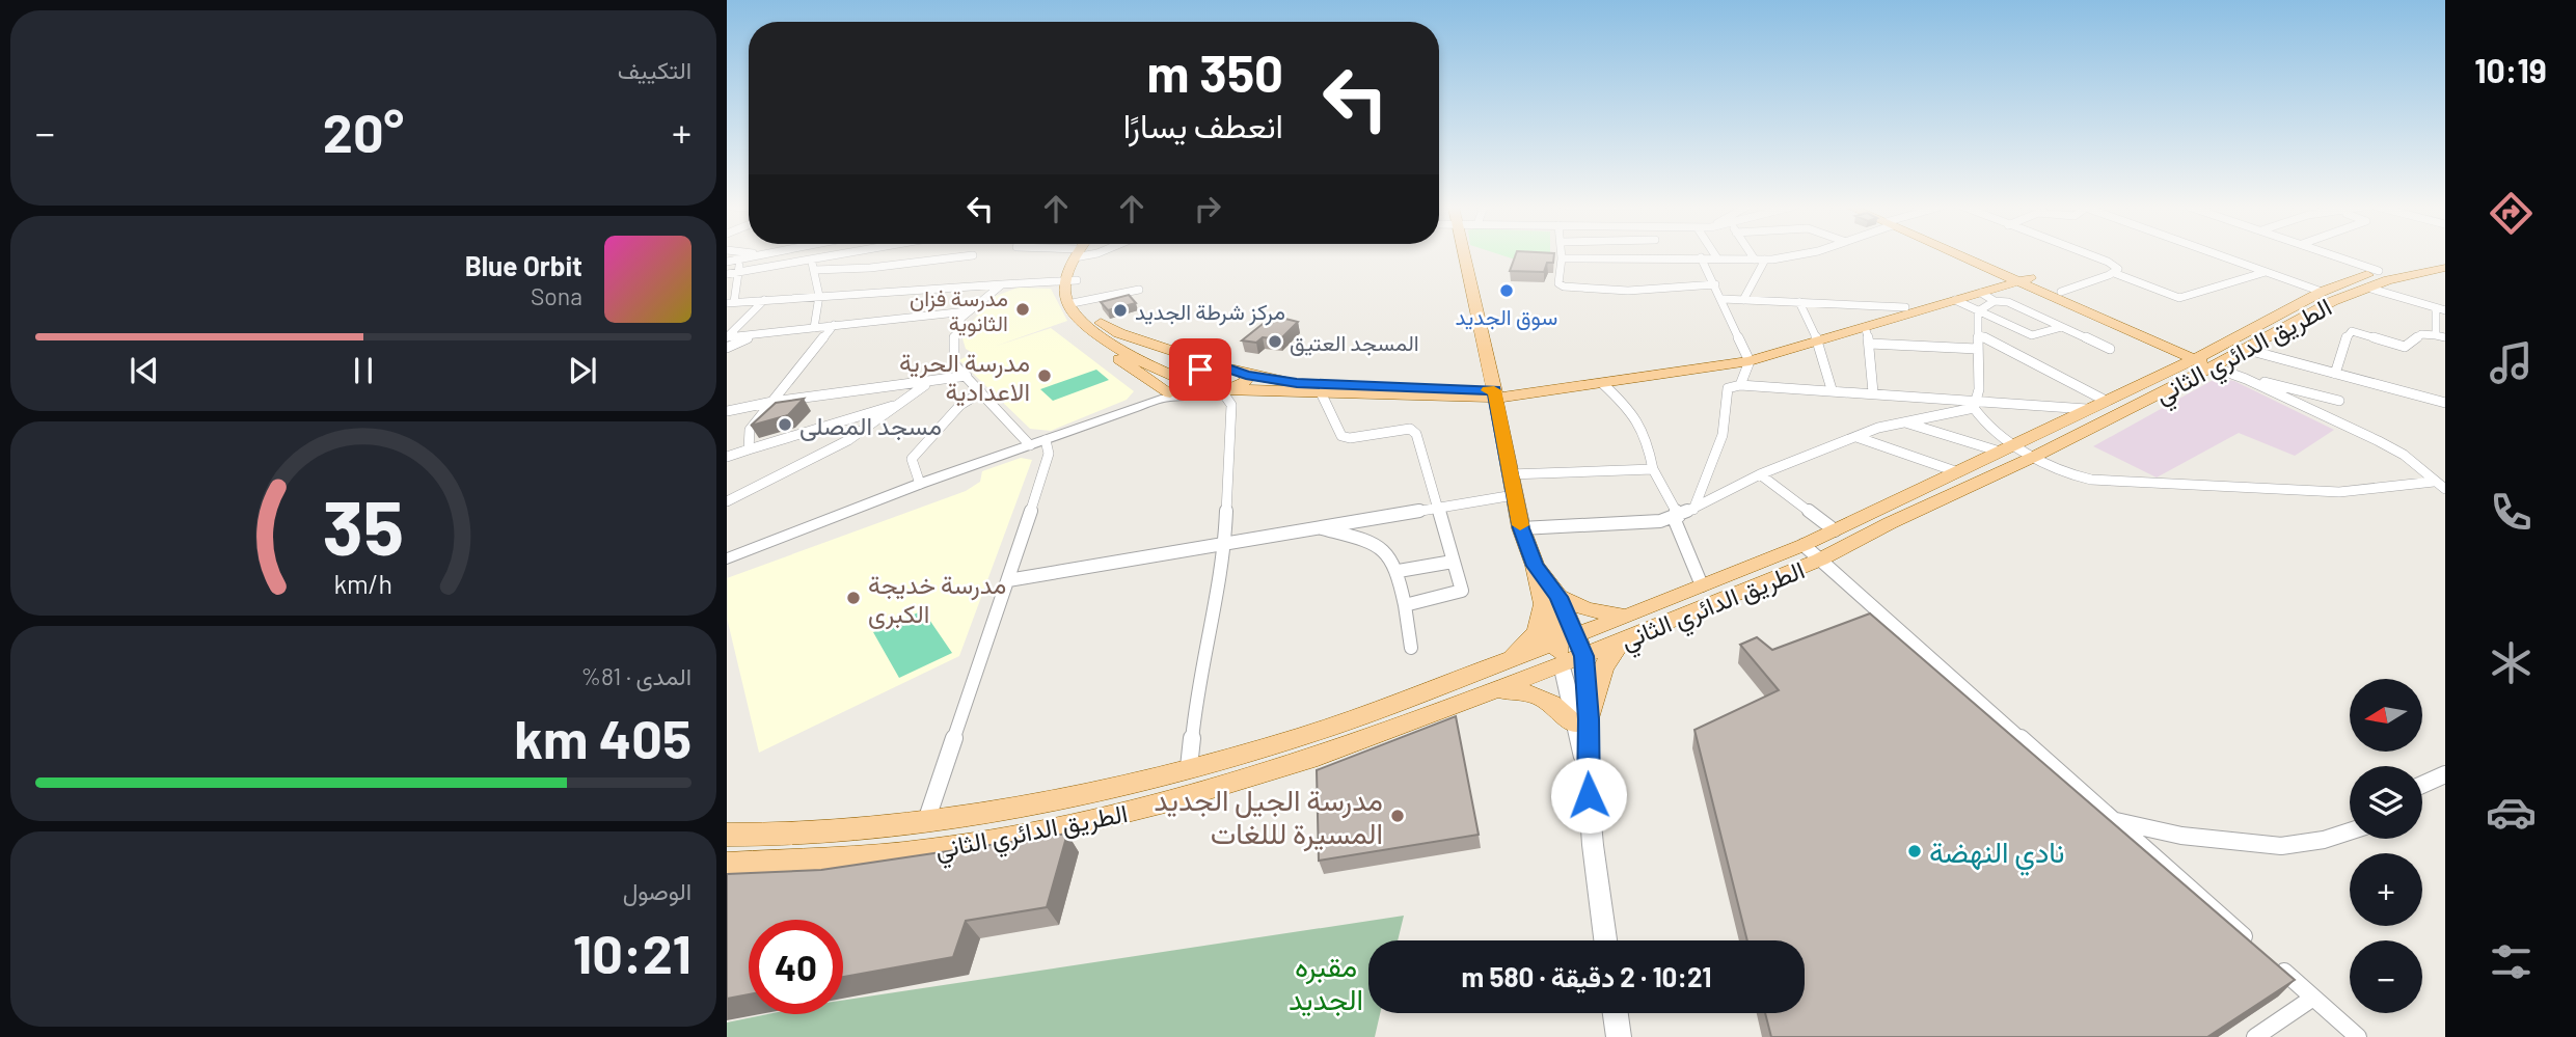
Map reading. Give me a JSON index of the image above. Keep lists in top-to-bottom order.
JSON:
{
  "streets": {
    "main road": ["الطريق الدائري الثاني"]
  },
  "parks": ["مقبره الجديد"],
  "places": [
    "سوق الجديد",
    "مدرسة فزان الثانوية",
    "مركز شرطة الجديد",
    "المسجد العتيق",
    "مدرسة الحرية الاعدادية",
    "مسجد المصلى",
    "مدرسة خديجة الكبرى",
    "مدرسة الجيل الجديد المسيرة لللغات",
    "نادي النهضة"
  ],
  "north": "left",
  "page": {
    "tabs": "10:19",
    "tile": [
      "التكييف",
      ["المدى · 81%", "405 km"],
      ["الوصول", "10:21"]
    ],
    "turn": ["350 m", "انعطف يسارًا"],
    "heat": ["−", "20°", "+"],
    "song": ["Blue Orbit", "Sona"],
    "map_buttons": ["+", "−"],
    "limit": "40",
    "trip": "10:21 · 2 دقيقة · 580 m",
    "gauge": ["35", "km/h"]
  }
}
